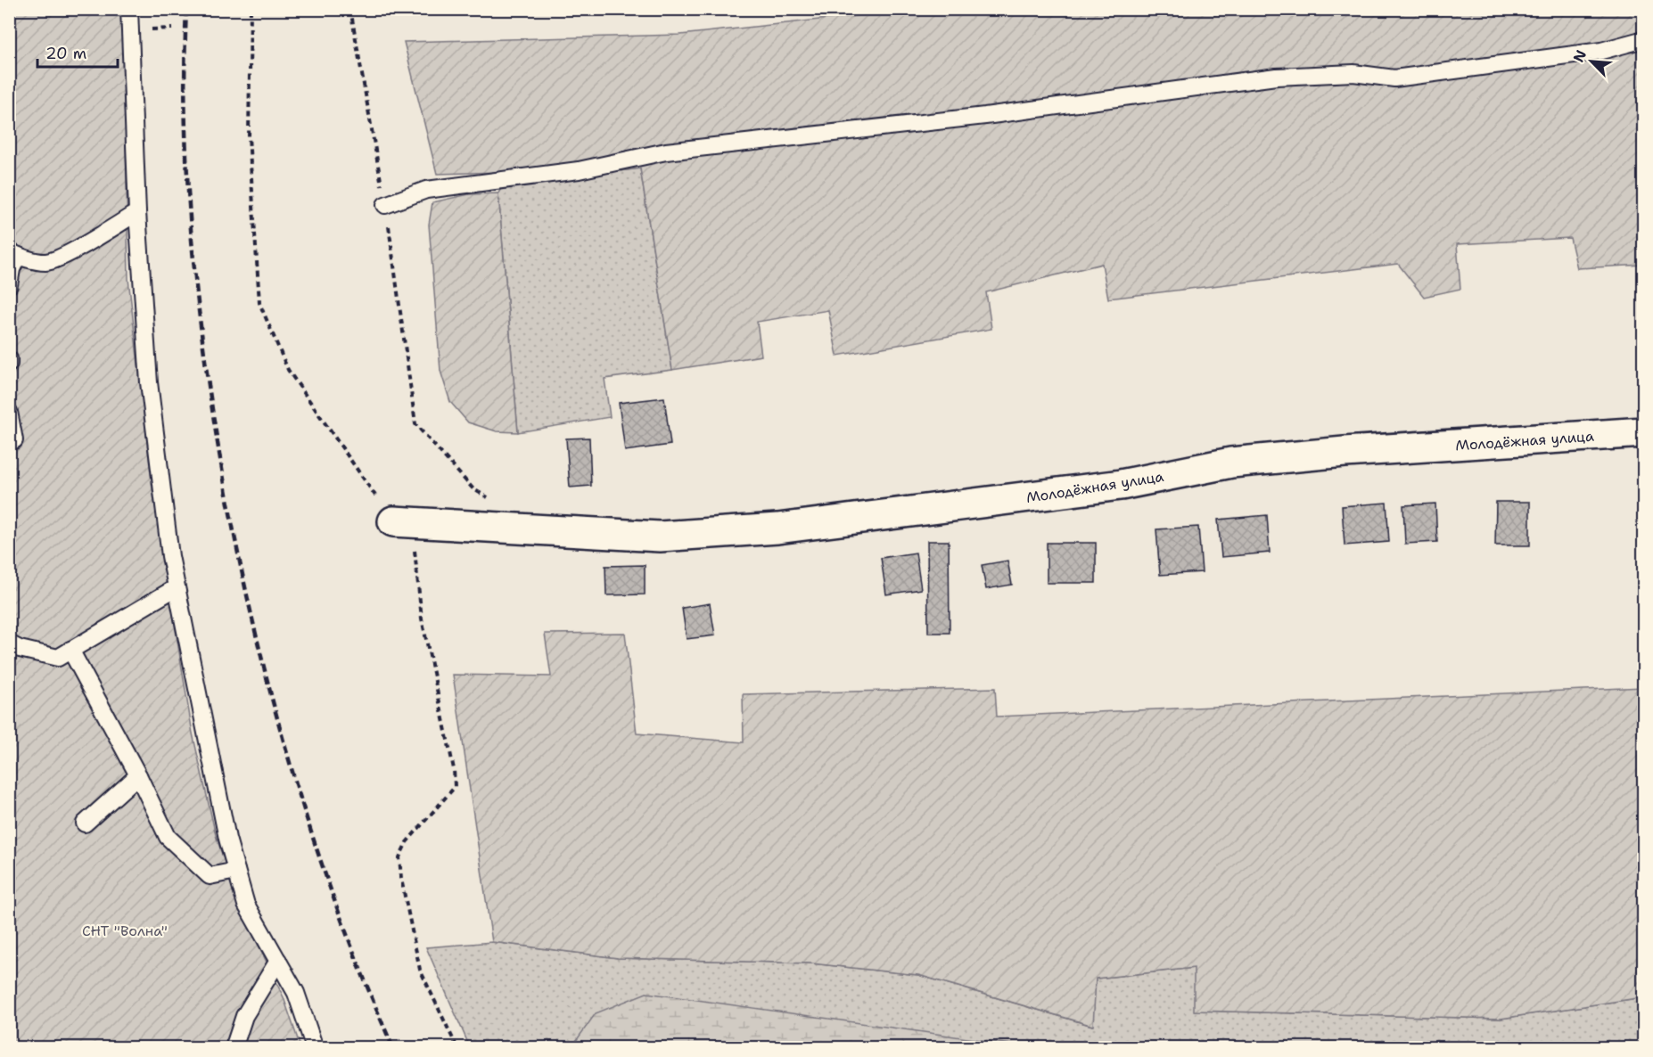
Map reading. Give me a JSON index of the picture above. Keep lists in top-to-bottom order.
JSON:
{
  "streets": {
    "street": ["Молодёжная улица"]
  },
  "parks": ["СНТ \"Волна\""],
  "scale_bar": "20 m",
  "north": "top left"
}
